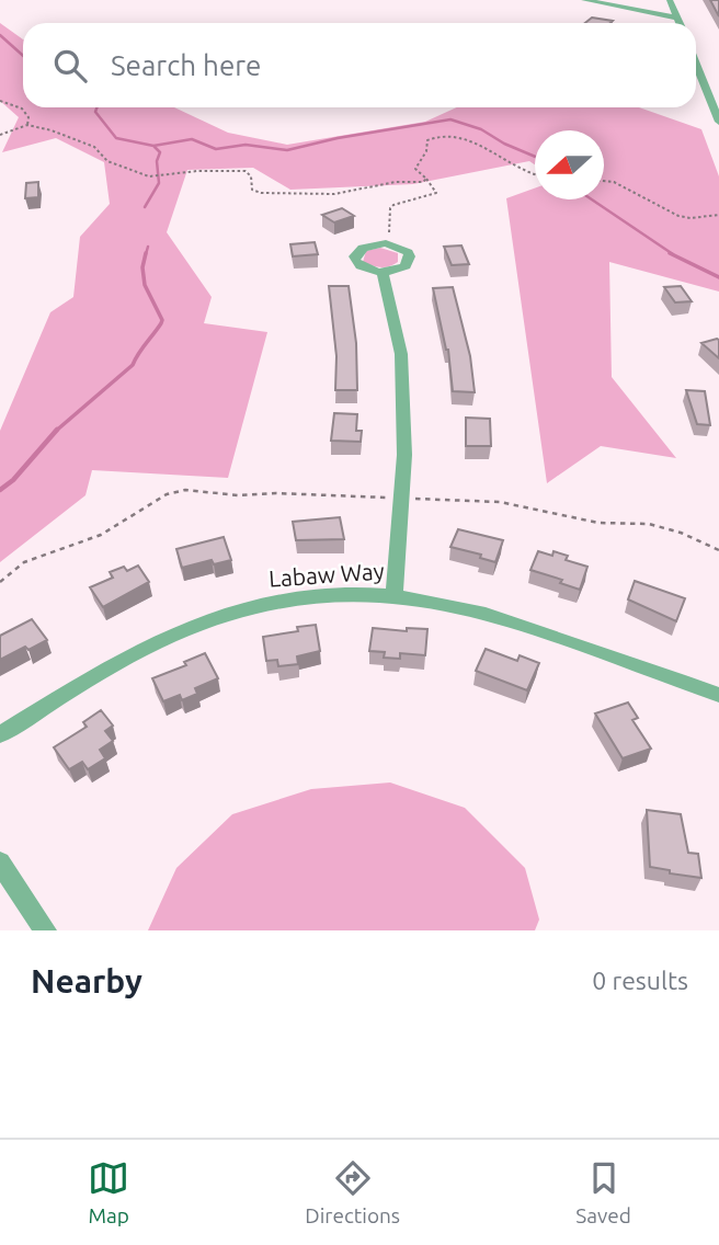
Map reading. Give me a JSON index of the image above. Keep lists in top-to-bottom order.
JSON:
{
  "streets": {
    "street": ["Labaw Way"]
  },
  "north": "left",
  "page": {
    "search": "Search here",
    "heading": ["Nearby", "0 results"],
    "nav": ["Map", "Directions", "Saved"]
  }
}
